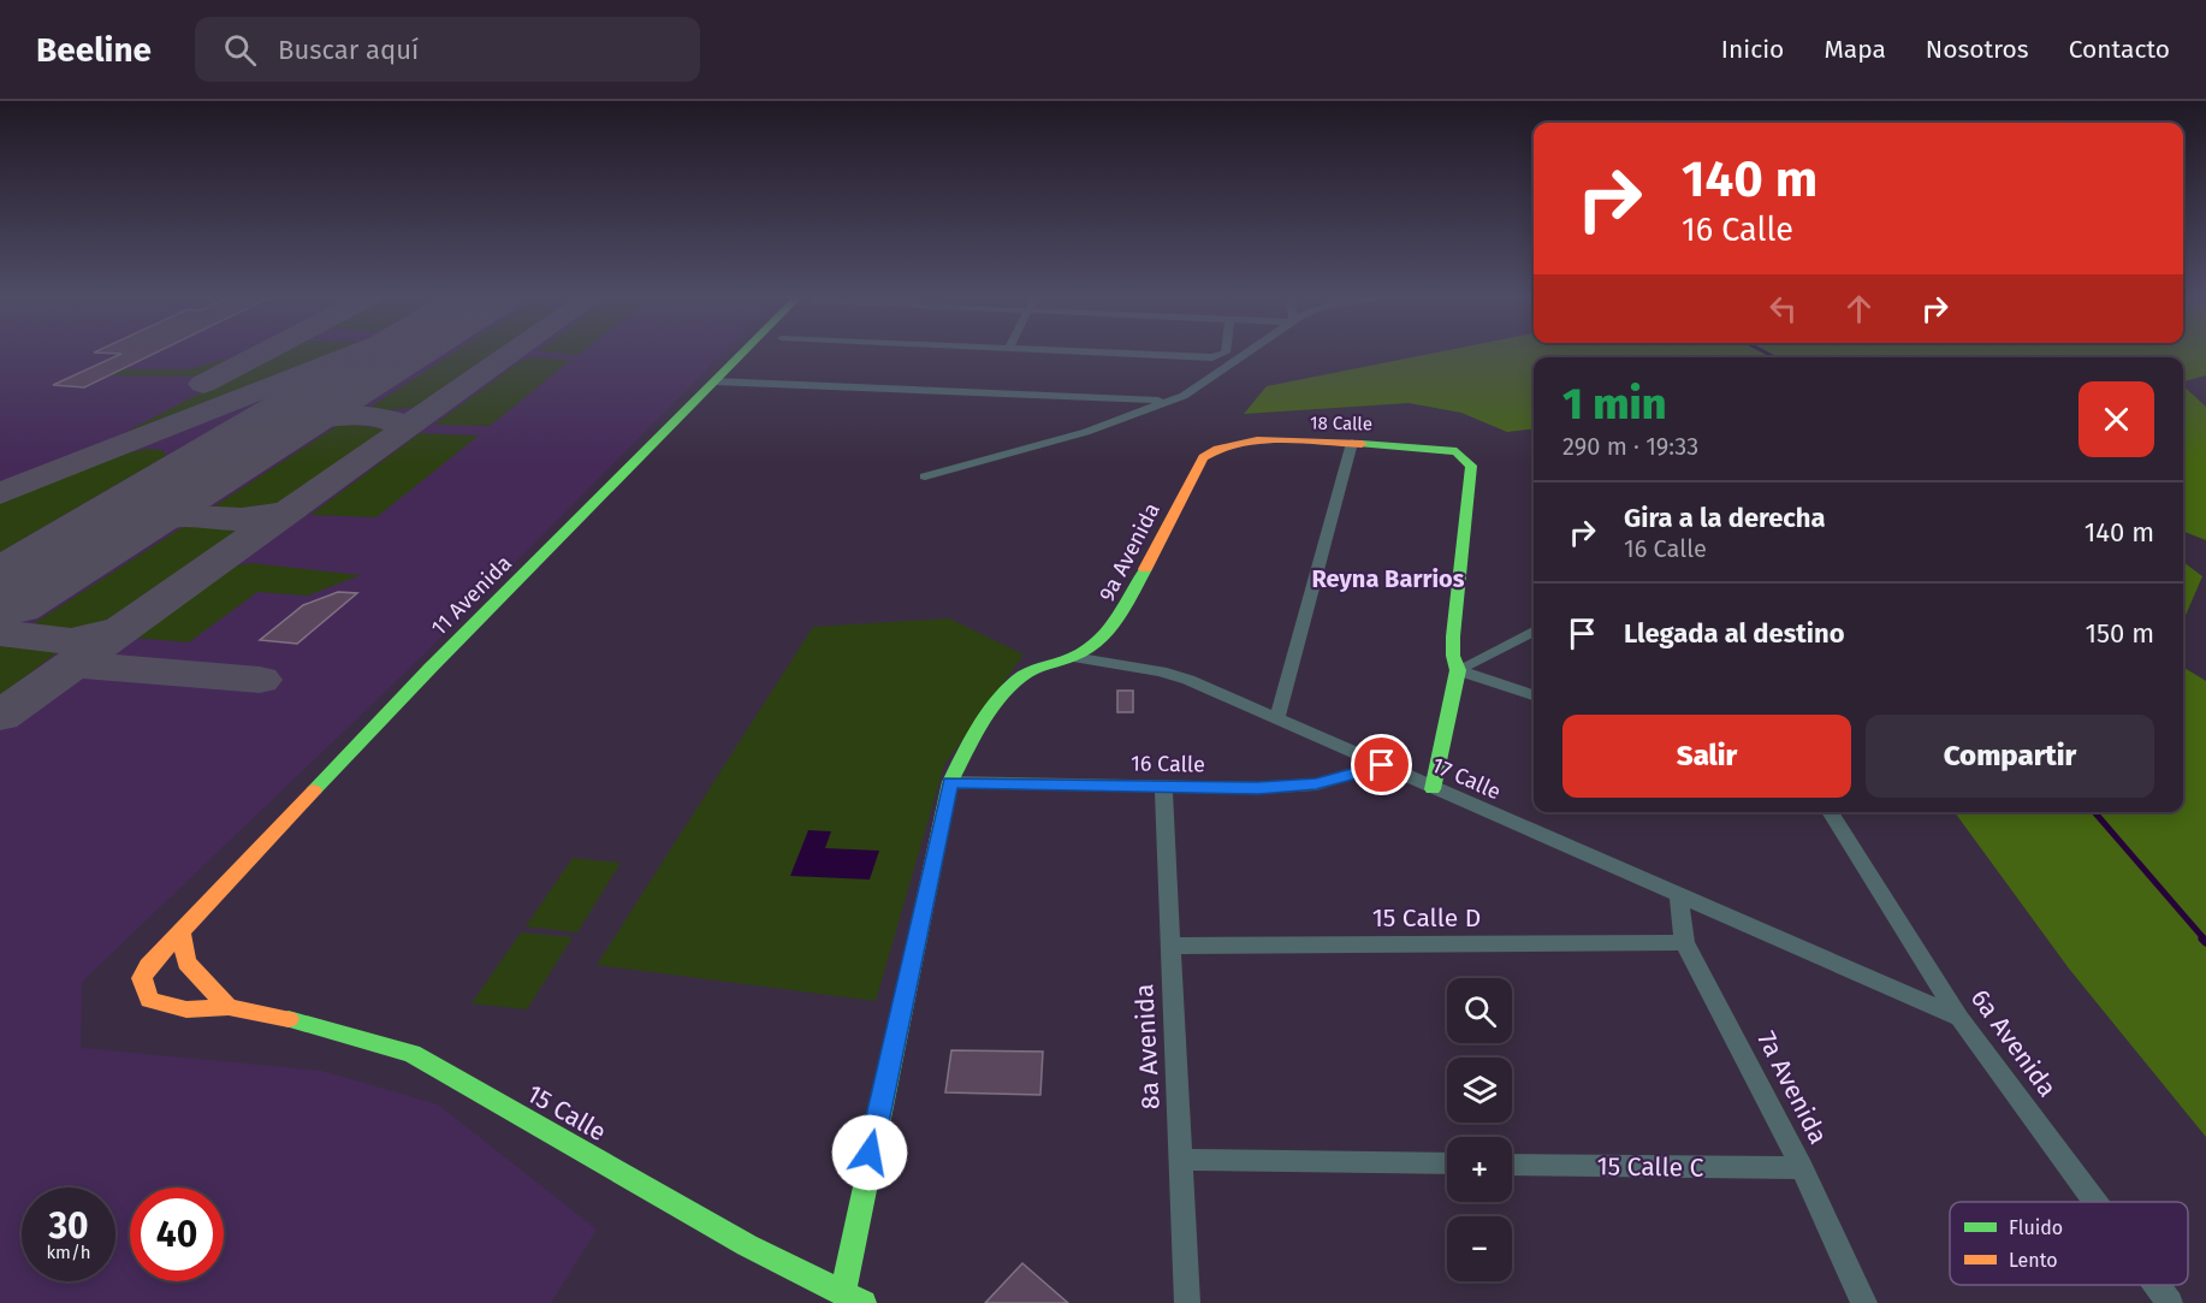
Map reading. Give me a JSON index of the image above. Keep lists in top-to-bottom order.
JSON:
{
  "streets": {
    "main road": [
      "18 Calle",
      "9a Avenida",
      "11 Avenida",
      "15 Calle"
    ],
    "street": [
      "16 Calle",
      "17 Calle",
      "15 Calle D",
      "6a Avenida",
      "8a Avenida",
      "7a Avenida",
      "15 Calle C"
    ]
  },
  "crossings": [
    ["18 Calle", "9a Avenida"],
    ["9a Avenida", "16 Calle"],
    ["9a Avenida", "17 Calle"],
    ["9a Avenida", "15 Calle"],
    ["11 Avenida", "15 Calle"],
    ["16 Calle", "17 Calle"],
    ["16 Calle", "8a Avenida"],
    ["17 Calle", "6a Avenida"],
    ["17 Calle", "7a Avenida"],
    ["15 Calle D", "8a Avenida"],
    ["15 Calle D", "7a Avenida"],
    ["7a Avenida", "15 Calle C"]
  ],
  "districts": ["Reyna Barrios"],
  "legend": ["Fluido", "Lento"],
  "page": {
    "header": "Beeline",
    "search": "Buscar aquí",
    "nav": [
      "Inicio",
      "Mapa",
      "Nosotros",
      "Contacto"
    ],
    "turn": ["140 m", "16 Calle"],
    "heading": ["1 min", "290 m · 19:33"],
    "list": [
      {
        "name": "Gira a la derecha",
        "note": "16 Calle",
        "value": "140 m"
      },
      {
        "name": "Llegada al destino",
        "value": "150 m"
      }
    ],
    "buttons": ["Salir", "Compartir"],
    "map_buttons": ["+", "−"],
    "speed": "30 km/h",
    "limit": "40"
  }
}
